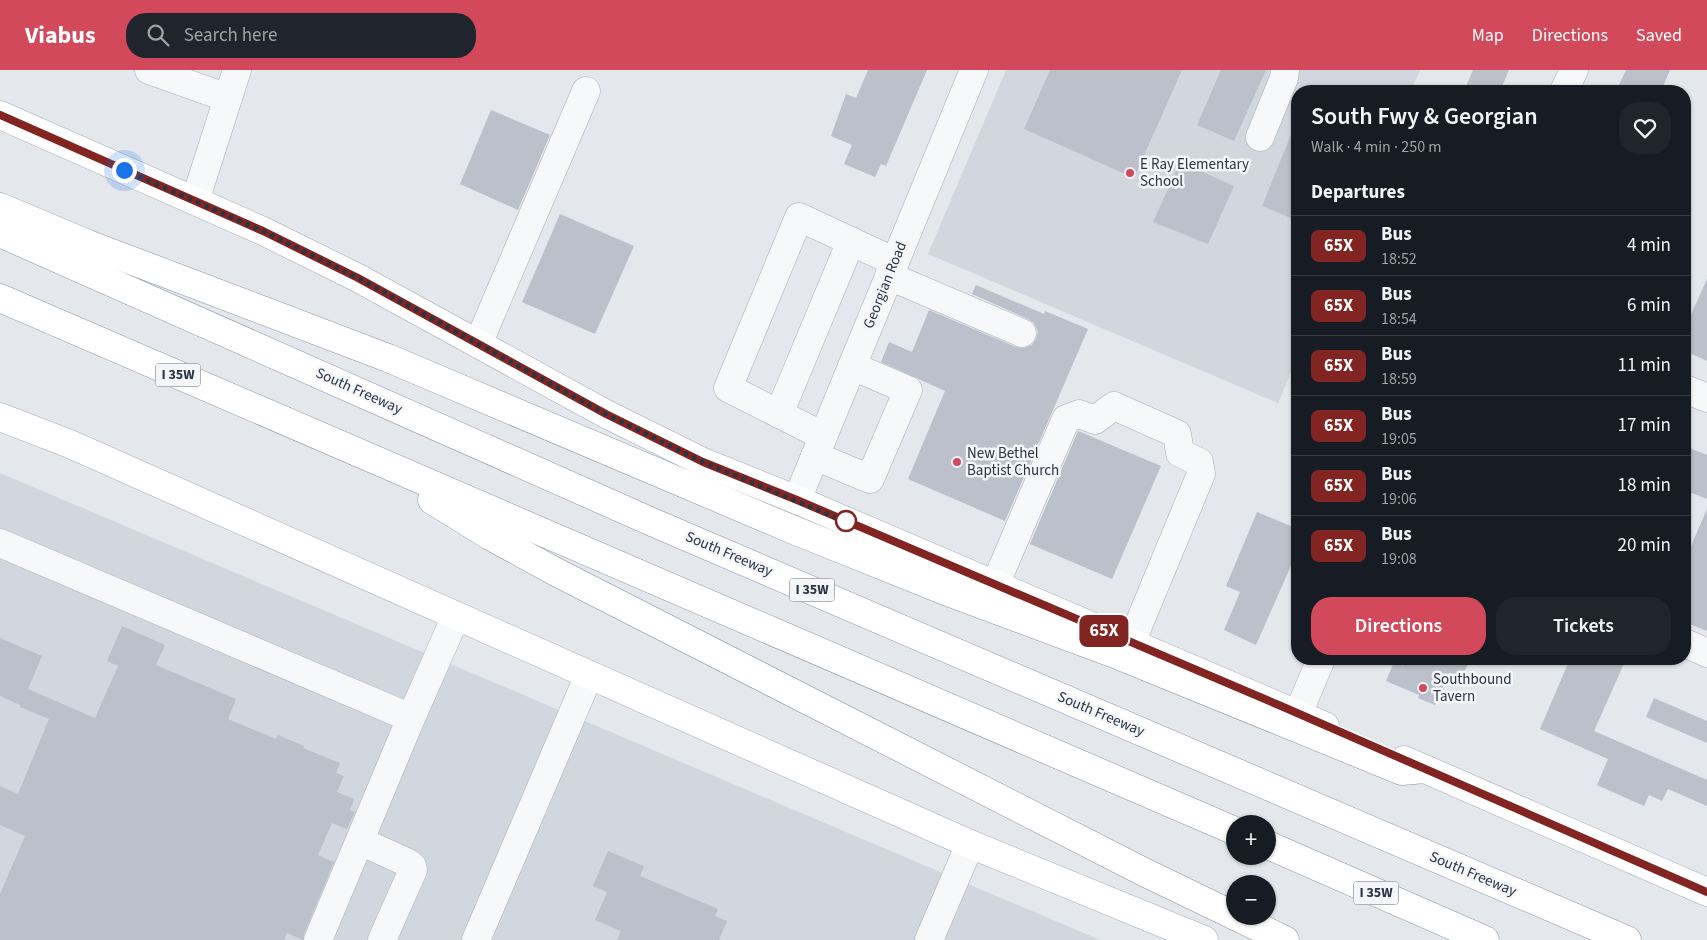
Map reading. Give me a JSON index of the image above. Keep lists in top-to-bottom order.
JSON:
{
  "streets": {
    "main road": ["I 35W", "South Freeway"],
    "street": ["Georgian Road"]
  },
  "places": ["E Ray Elementary School", "New Bethel Baptist Church", "Southbound Tavern"],
  "lines": ["bus line 65X"],
  "page": {
    "header": "Viabus",
    "search": "Search here",
    "nav": ["Map", "Directions", "Saved"],
    "on_map": "65X",
    "heading": [
      ["South Fwy & Georgian", "Walk · 4 min · 250 m"],
      "Departures"
    ],
    "list": [
      {
        "mark": "65X",
        "name": "Bus",
        "note": "18:52",
        "value": "4 min"
      },
      {
        "mark": "65X",
        "name": "Bus",
        "note": "18:54",
        "value": "6 min"
      },
      {
        "mark": "65X",
        "name": "Bus",
        "note": "18:59",
        "value": "11 min"
      },
      {
        "mark": "65X",
        "name": "Bus",
        "note": "19:05",
        "value": "17 min"
      },
      {
        "mark": "65X",
        "name": "Bus",
        "note": "19:06",
        "value": "18 min"
      },
      {
        "mark": "65X",
        "name": "Bus",
        "note": "19:08",
        "value": "20 min"
      }
    ],
    "buttons": ["Directions", "Tickets"],
    "map_buttons": ["+", "−"]
  }
}
